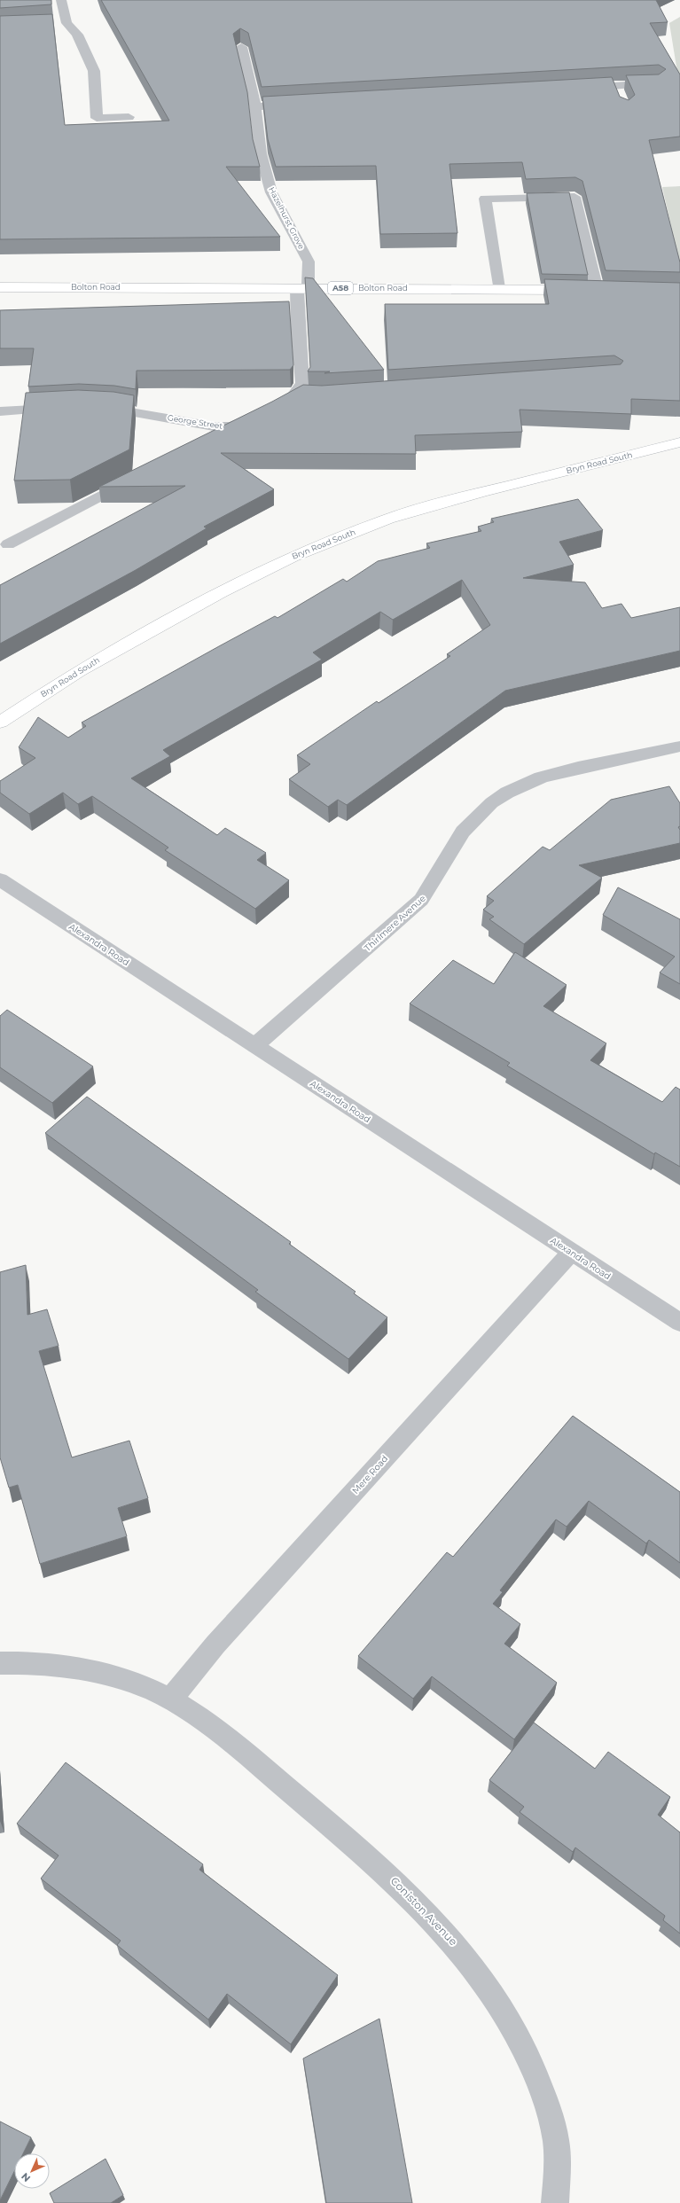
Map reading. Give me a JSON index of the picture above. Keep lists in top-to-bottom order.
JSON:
{
  "streets": {
    "main road": ["Bolton Road", "A58", "Bryn Road South"],
    "street": [
      "Hazelhurst Grove",
      "George Street",
      "Thirlmere Avenue",
      "Alexandra Road",
      "Mere Road",
      "Coniston Avenue"
    ]
  },
  "crossings": [
    ["Hazelhurst Grove", "Bolton Road"],
    ["Hazelhurst Grove", "George Street"],
    ["Bolton Road", "George Street"],
    ["Thirlmere Avenue", "Alexandra Road"],
    ["Alexandra Road", "Mere Road"],
    ["Mere Road", "Coniston Avenue"]
  ],
  "north": "bottom left"
}
